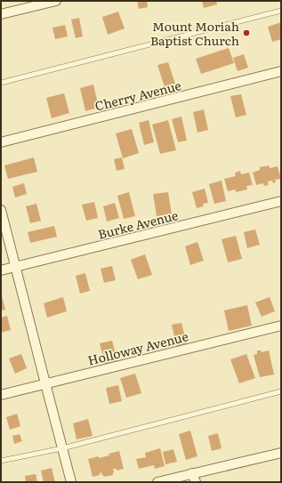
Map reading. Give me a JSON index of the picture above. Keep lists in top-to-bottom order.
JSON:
{
  "streets": {
    "street": ["Cherry Avenue", "Burke Avenue", "Holloway Avenue"]
  },
  "places": ["Mount Moriah Baptist Church"]
}
